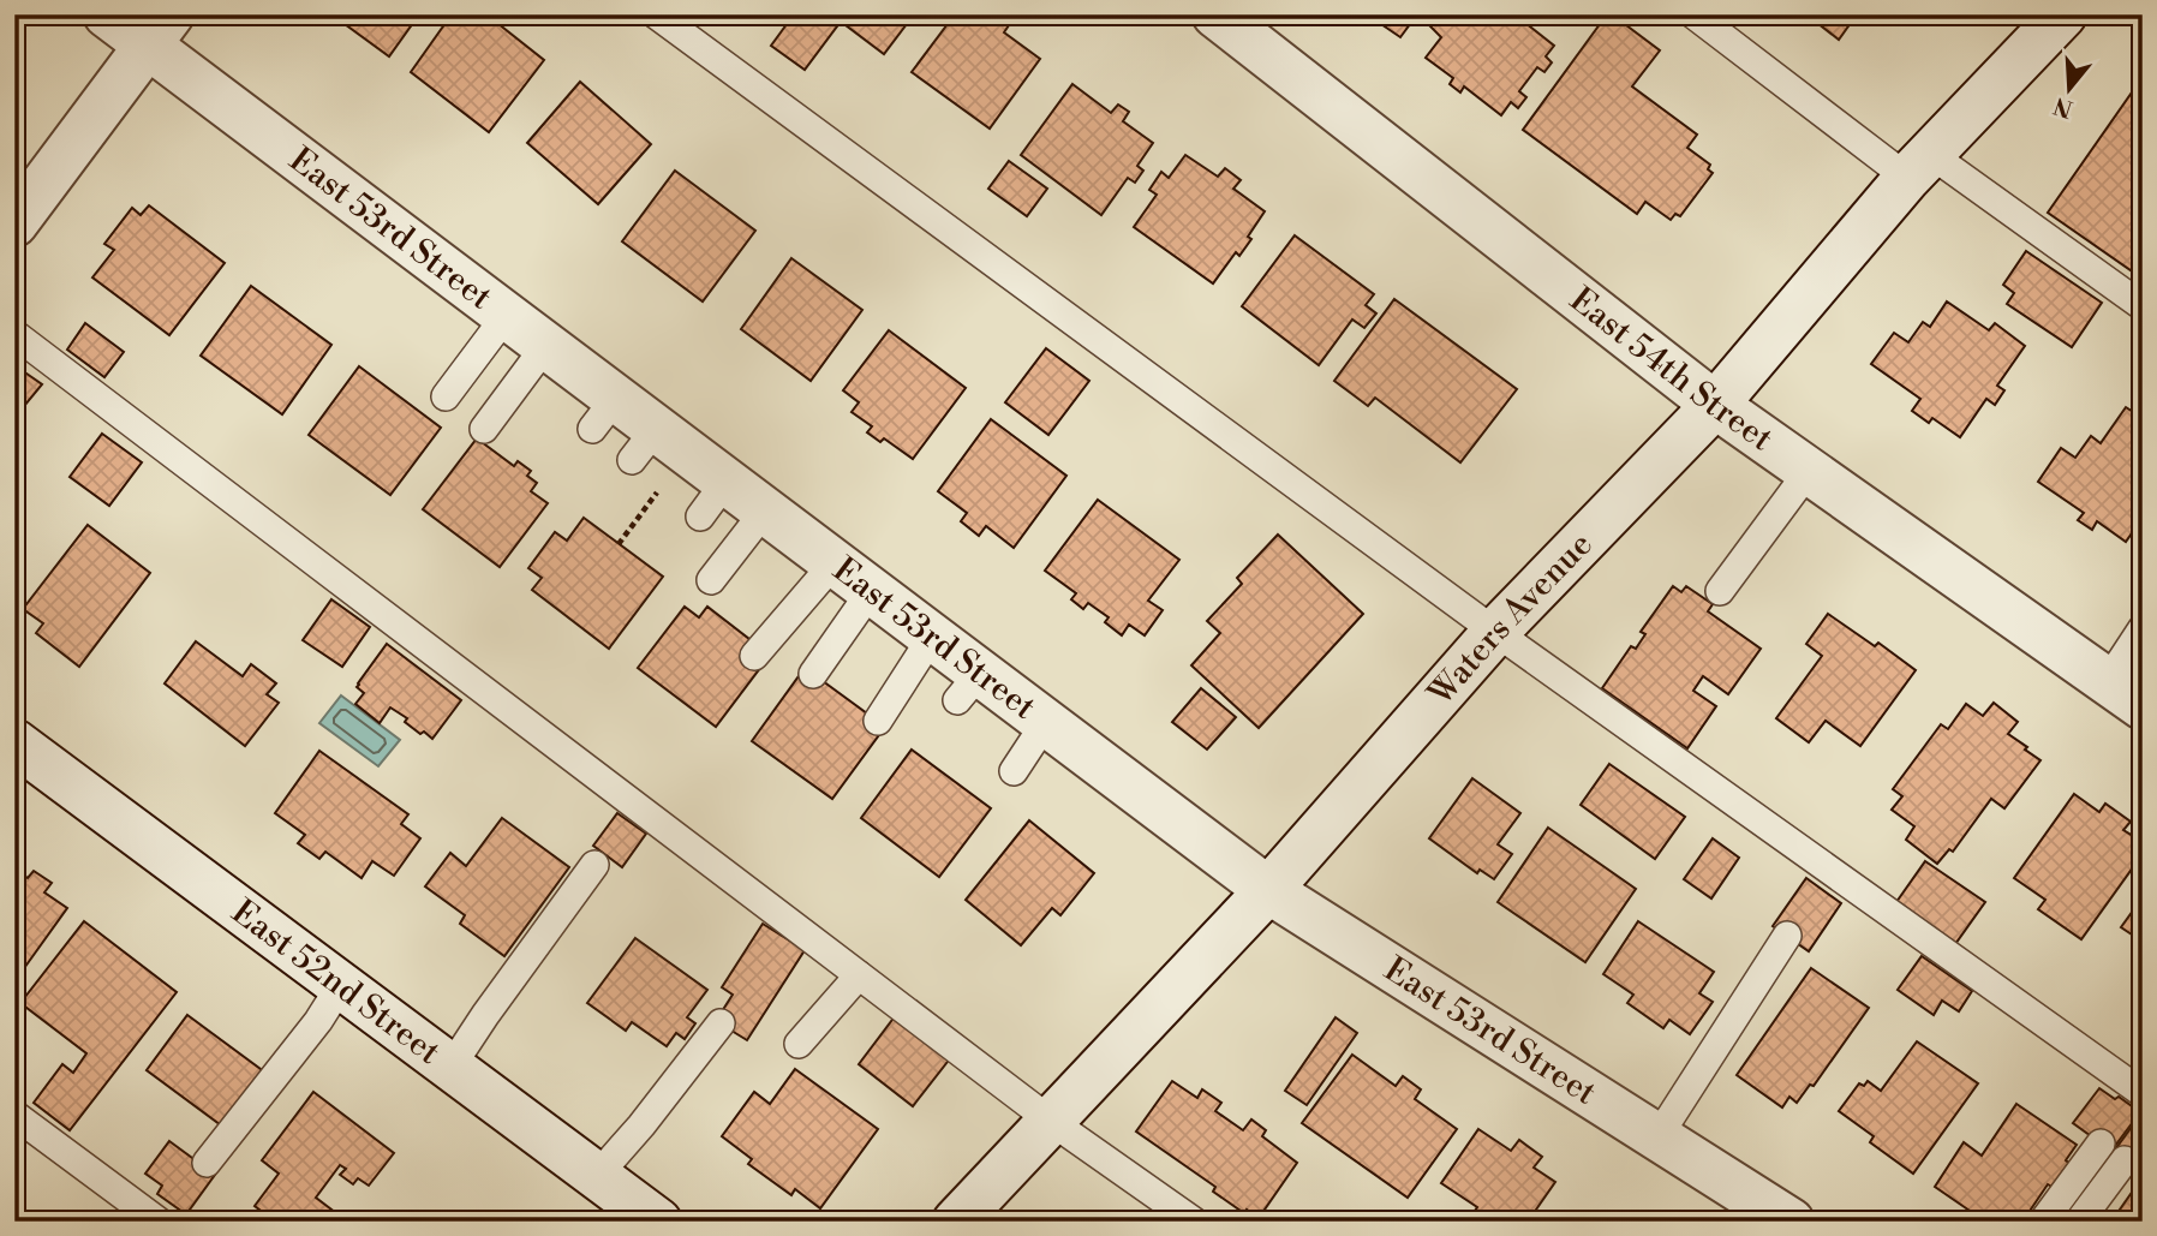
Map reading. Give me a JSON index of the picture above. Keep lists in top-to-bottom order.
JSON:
{
  "streets": {
    "street": [
      "East 53rd Street",
      "East 54th Street",
      "Waters Avenue",
      "East 52nd Street"
    ]
  },
  "crossings": [
    ["East 53rd Street", "Waters Avenue"],
    ["East 54th Street", "Waters Avenue"]
  ],
  "north": "bottom"
}
